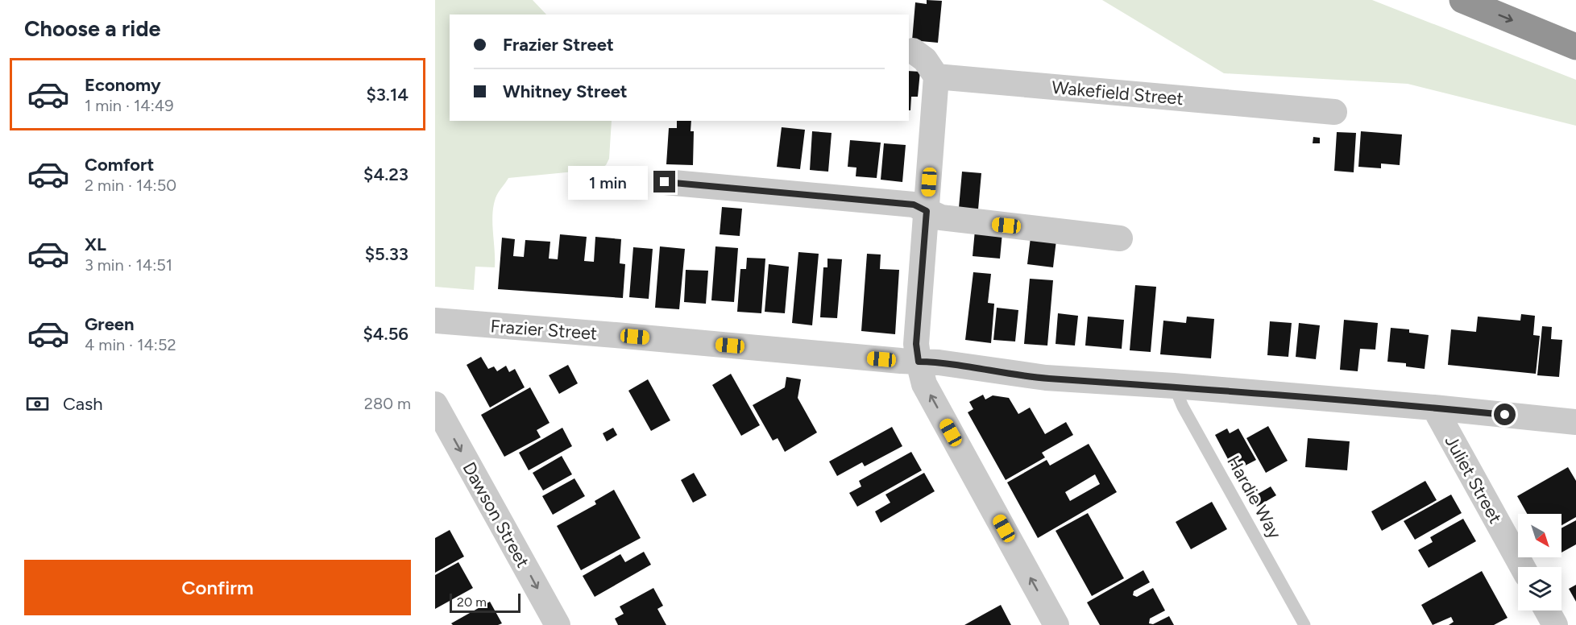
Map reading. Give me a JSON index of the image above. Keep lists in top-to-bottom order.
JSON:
{
  "streets": {
    "street": [
      "Wakefield Street",
      "Frazier Street",
      "Juliet Street",
      "Dawson Street"
    ],
    "lane": ["Hardie Way"]
  },
  "crossings": [
    ["Frazier Street", "Juliet Street"],
    ["Frazier Street", "Hardie Way"]
  ],
  "one_way": ["Dawson Street"],
  "scale_bar": "20 m",
  "north": "bottom right",
  "page": {
    "heading": "Choose a ride",
    "banner": ["Frazier Street", "Whitney Street"],
    "list": [
      {
        "name": "Economy",
        "note": "1 min · 14:49",
        "value": "$3.14"
      },
      {
        "name": "Comfort",
        "note": "2 min · 14:50",
        "value": "$4.23"
      },
      {
        "name": "XL",
        "note": "3 min · 14:51",
        "value": "$5.33"
      },
      {
        "name": "Green",
        "note": "4 min · 14:52",
        "value": "$4.56"
      }
    ],
    "bubble": "1 min",
    "pay": ["Cash", "280 m"],
    "buttons": "Confirm",
    "scale": "20 m"
  }
}
